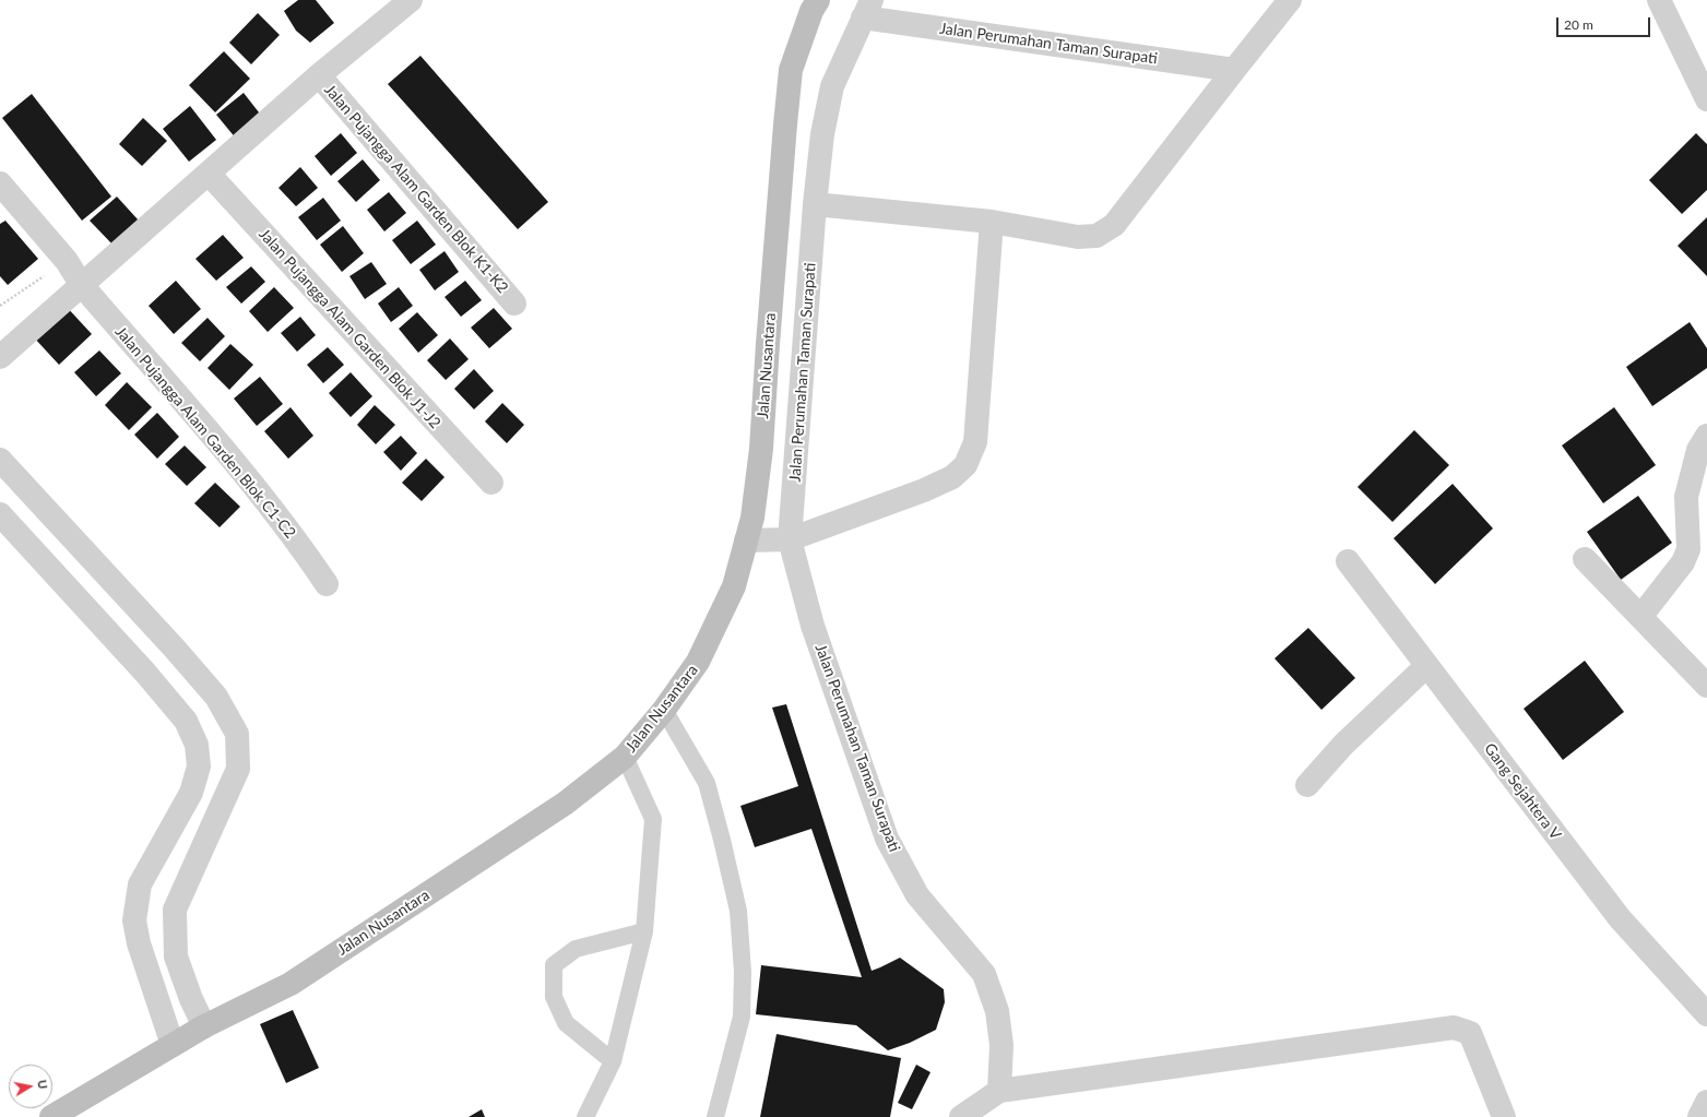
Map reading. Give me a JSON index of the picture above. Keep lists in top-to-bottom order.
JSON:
{
  "streets": {
    "street": [
      "Jalan Perumahan Taman Surapati",
      "Jalan Pujangga Alam Garden Blok K1-K2",
      "Jalan Pujangga Alam Garden Blok J1-J2",
      "Jalan Nusantara",
      "Jalan Pujangga Alam Garden Blok C1-C2",
      "Gang Sejahtera V"
    ]
  },
  "scale_bar": "20 m",
  "north": "right"
}
